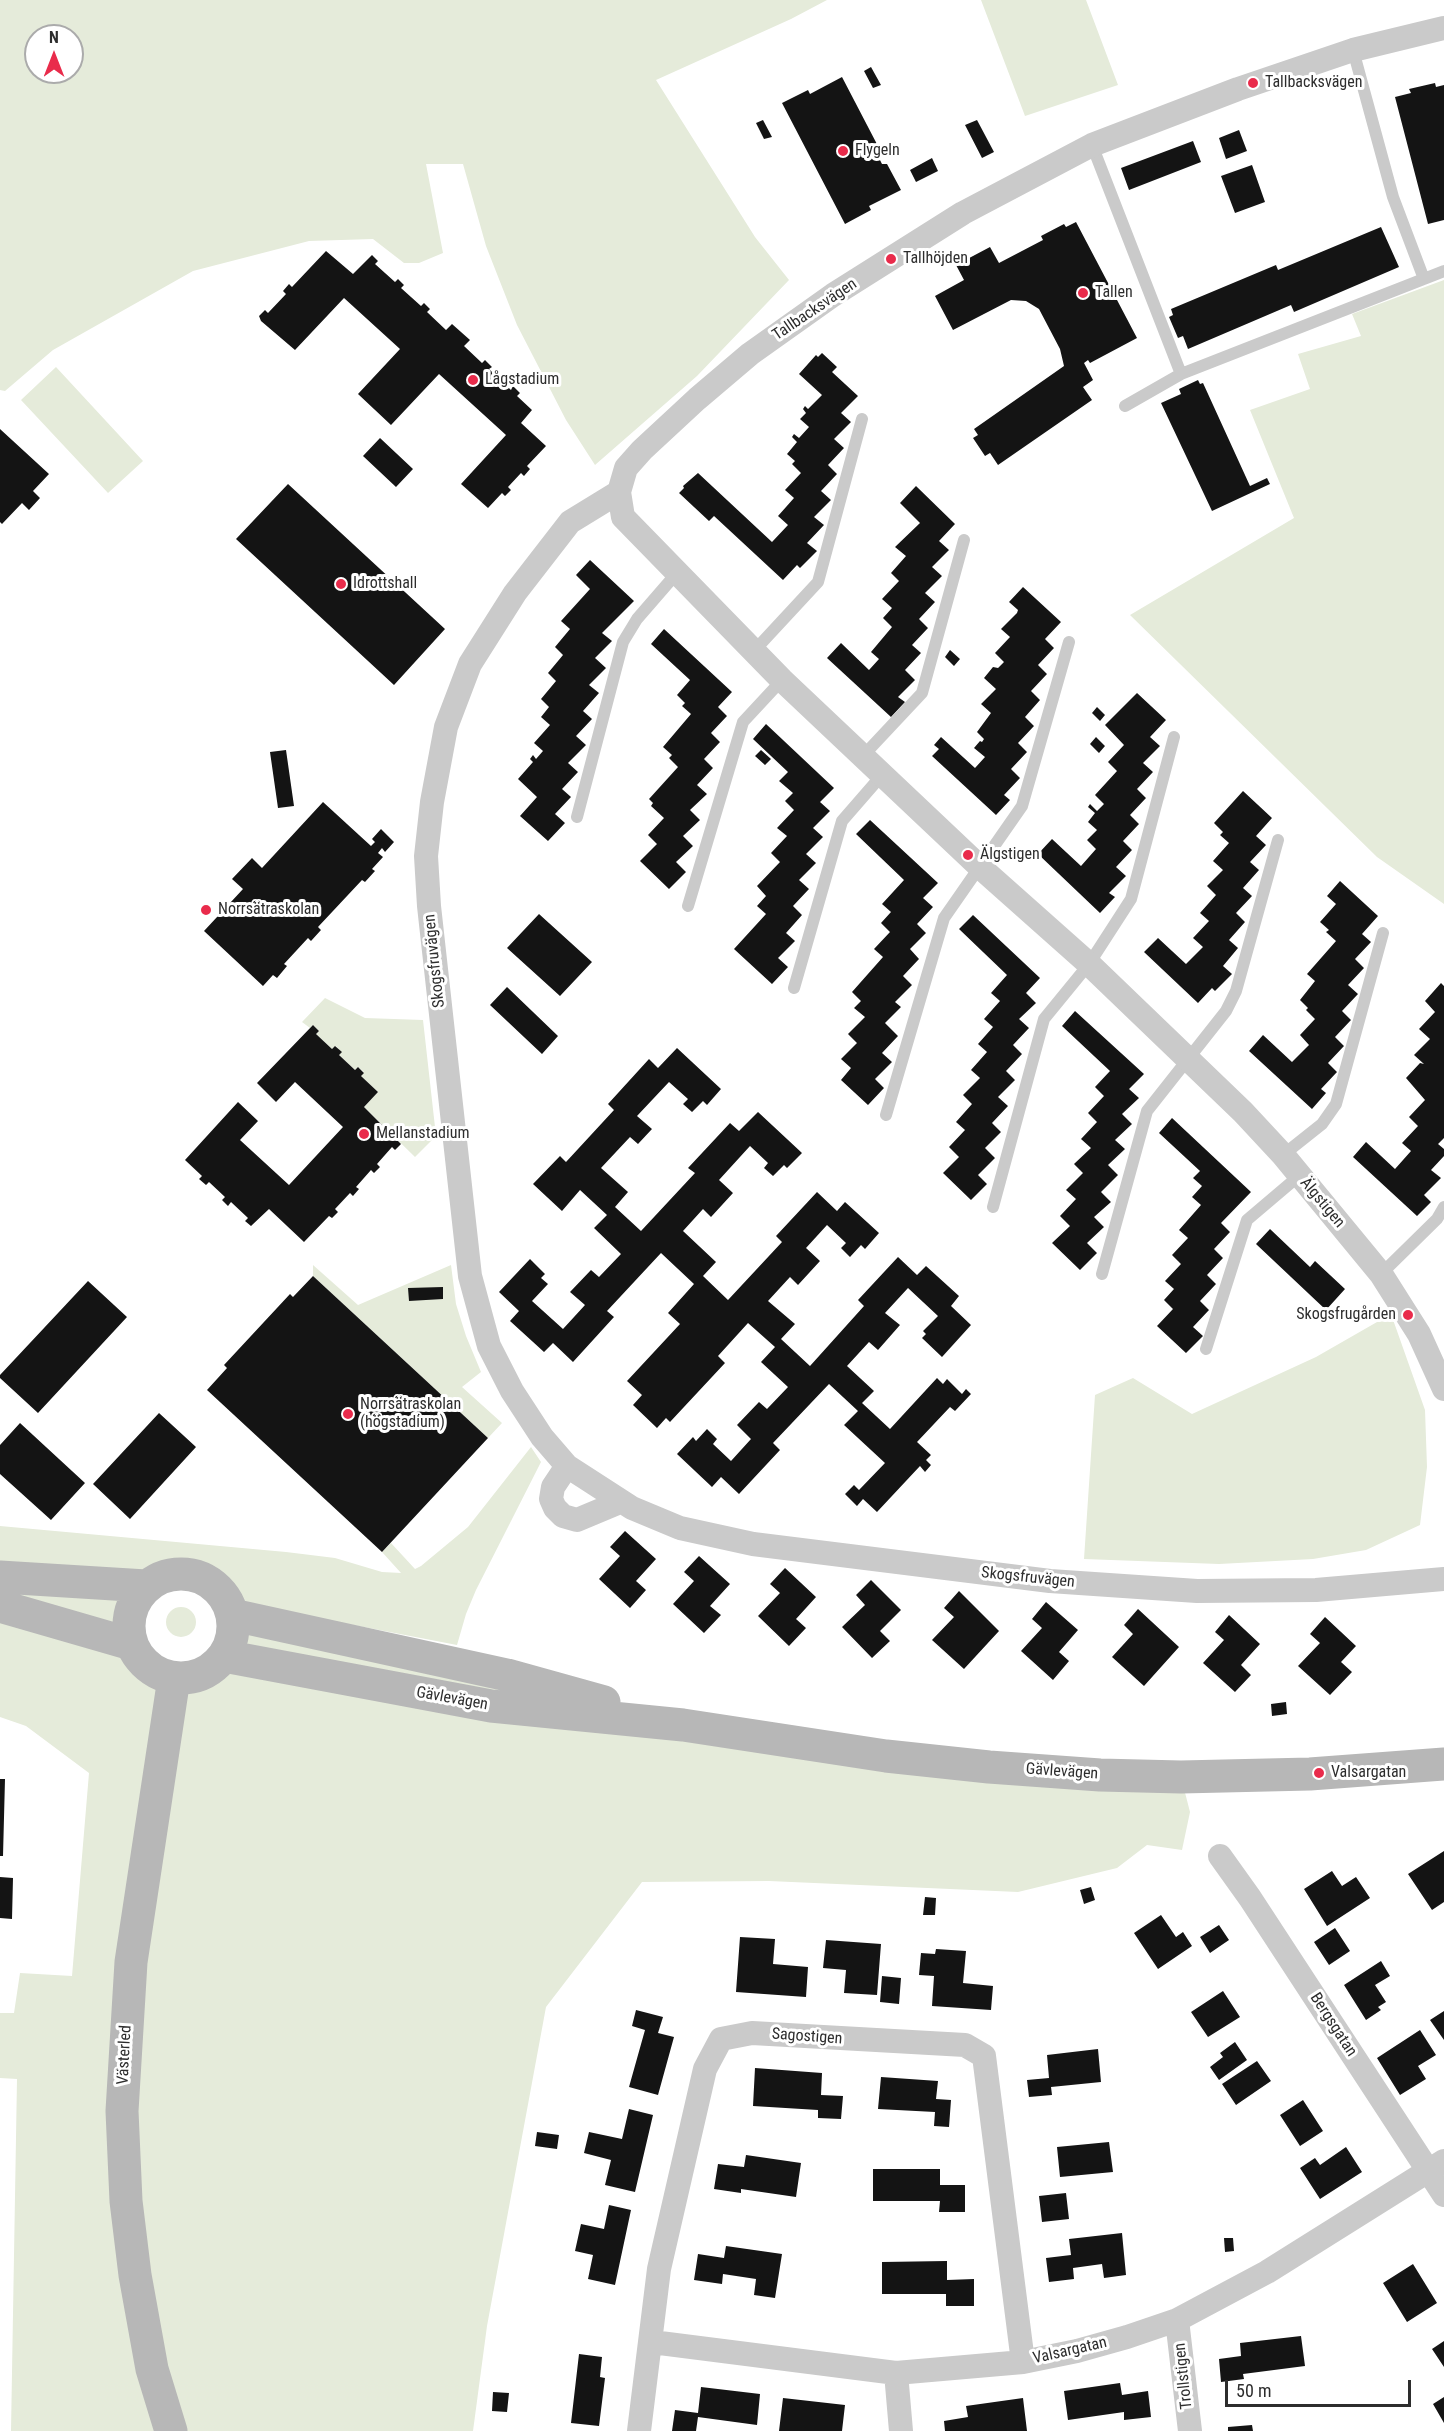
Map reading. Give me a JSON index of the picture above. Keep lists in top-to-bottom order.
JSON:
{
  "streets": {
    "main road": ["Gävlevägen", "Västerled"],
    "street": [
      "Tallbacksvägen",
      "Skogsfruvägen",
      "Älgstigen",
      "Bergsgatan",
      "Sagostigen",
      "Valsargatan",
      "Trollstigen"
    ]
  },
  "crossings": [
    ["Tallbacksvägen", "Skogsfruvägen"],
    ["Tallbacksvägen", "Älgstigen"],
    ["Gävlevägen", "Västerled"],
    ["Bergsgatan", "Valsargatan"],
    ["Sagostigen", "Valsargatan"],
    ["Valsargatan", "Trollstigen"]
  ],
  "places": [
    "Tallbacksvägen",
    "Flygeln",
    "Tallhöjden",
    "Tallen",
    "Lågstadium",
    "Idrottshall",
    "Älgstigen",
    "Norrsätraskolan",
    "Mellanstadium",
    "Skogsfrugården",
    "Norrsätraskolan (högstadium)",
    "Valsargatan"
  ],
  "scale_bar": "50 m",
  "north": "top"
}
